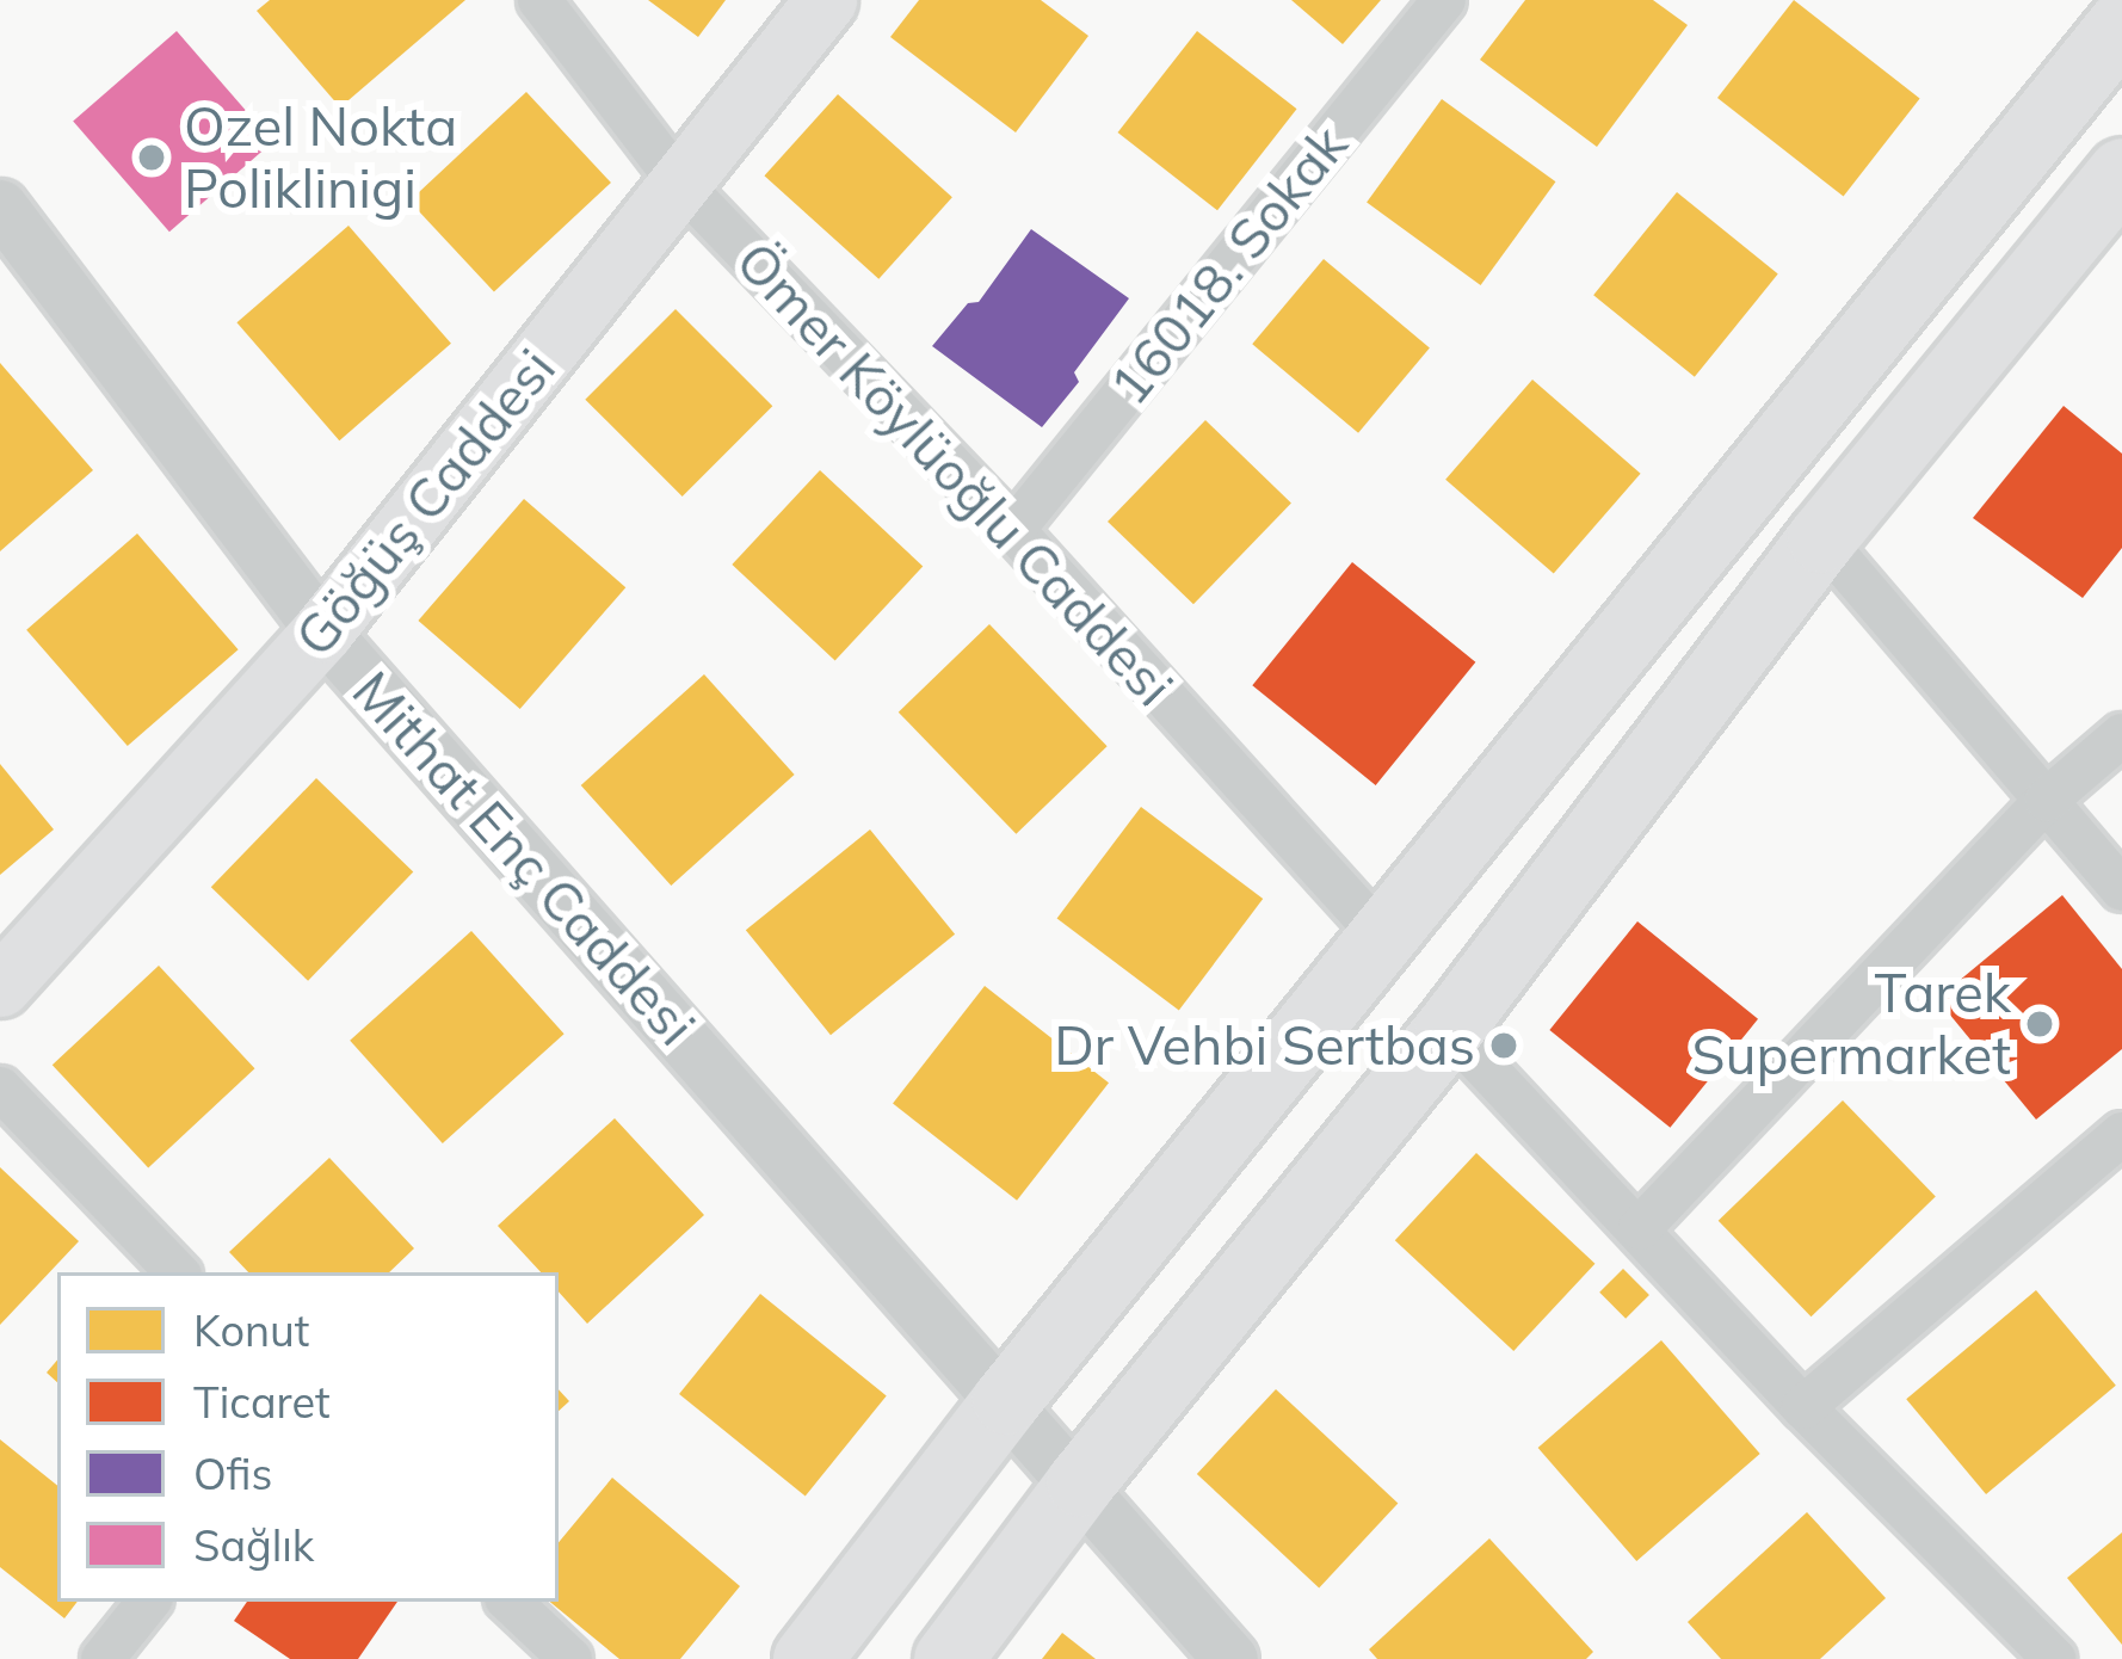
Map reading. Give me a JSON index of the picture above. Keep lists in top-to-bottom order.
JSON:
{
  "streets": {
    "main road": ["Göğüş Caddesi"],
    "street": ["16018. Sokak", "Ömer Köylüoğlu Caddesi", "Mithat Enç Caddesi"]
  },
  "crossings": [
    ["16018. Sokak", "Ömer Köylüoğlu Caddesi"],
    ["Ömer Köylüoğlu Caddesi", "Göğüş Caddesi"],
    ["Göğüş Caddesi", "Mithat Enç Caddesi"]
  ],
  "places": ["Ozel Nokta Poliklinigi", "Tarek Supermarket", "Dr Vehbi Sertbas"],
  "legend": [
    "Konut",
    "Ticaret",
    "Ofis",
    "Sağlık"
  ]
}
